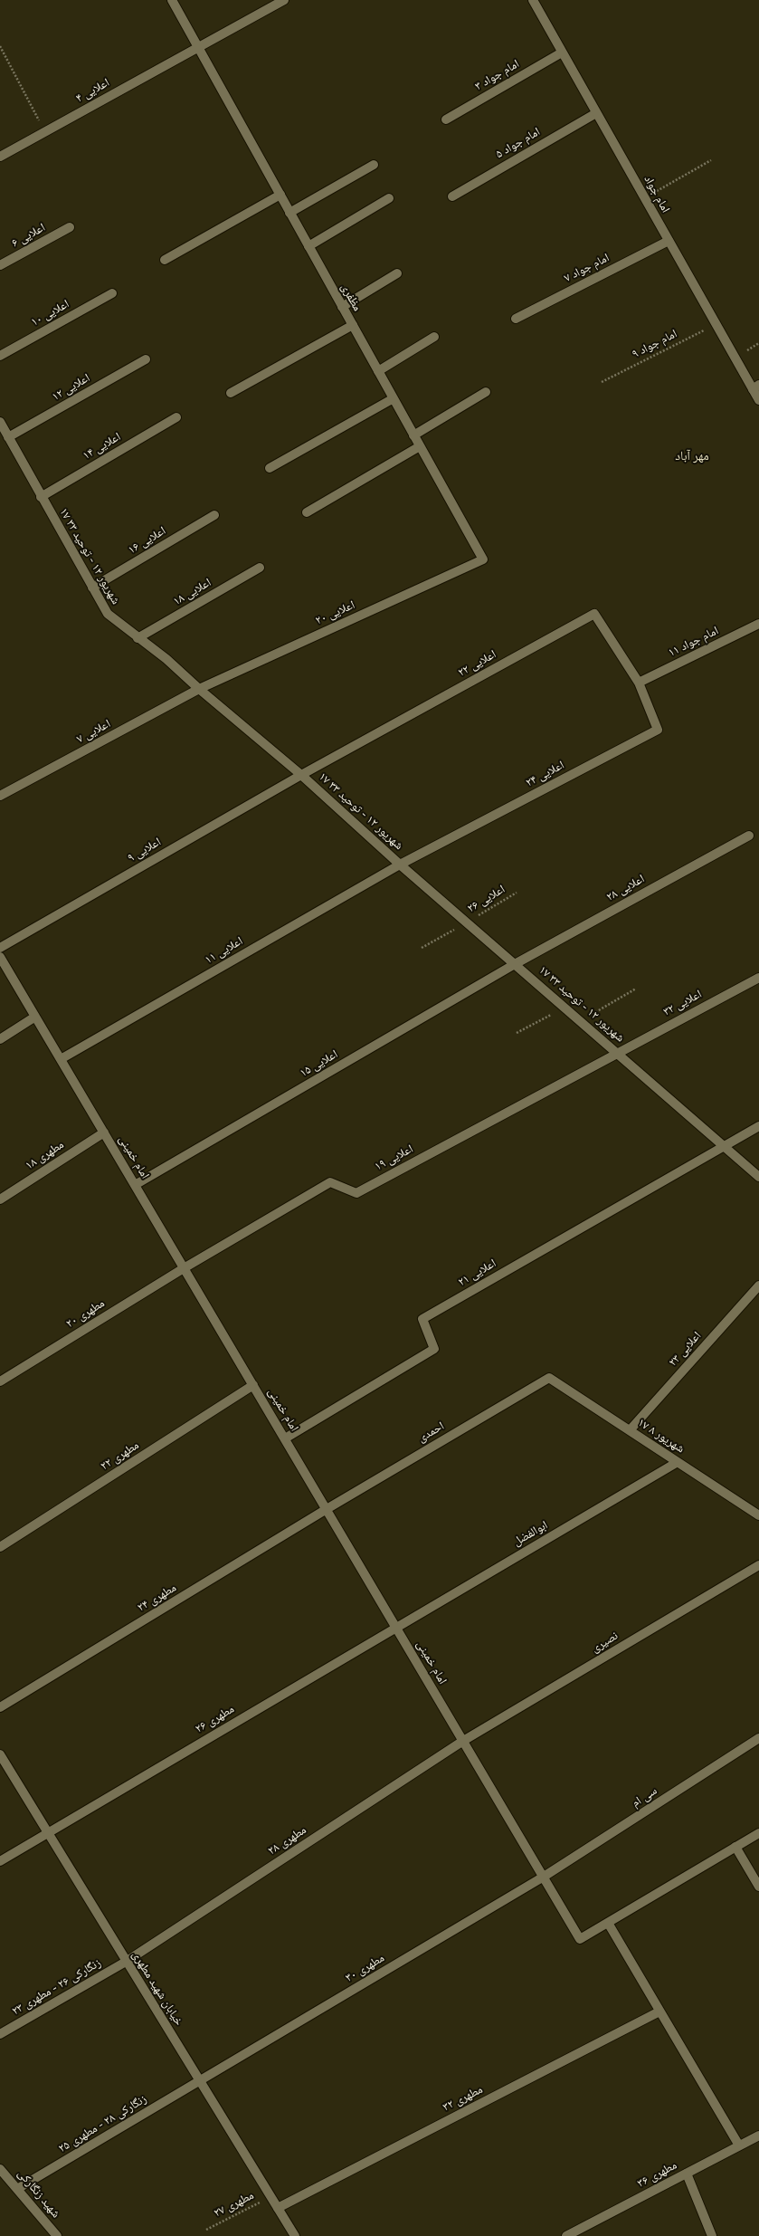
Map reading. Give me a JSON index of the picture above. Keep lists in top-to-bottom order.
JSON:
{
  "streets": {
    "street": [
      "امام جواد ۳",
      "اعلایی ۴",
      "امام جواد ۵",
      "امام جواد",
      "اعلایی ۶",
      "امام جواد ۷",
      "مظفری",
      "اعلایی ۱۰",
      "اعلایی ۱۲",
      "اعلایی ۱۴",
      "اعلایی ۱۶",
      "۱۷ شهریور ۱۲ - توحید ۳۳",
      "اعلایی ۱۸",
      "اعلایی ۲۰",
      "امام جواد ۱۱",
      "اعلایی ۲۲",
      "اعلایی ۷",
      "اعلایی ۲۴",
      "اعلایی ۹",
      "اعلایی ۲۸",
      "اعلایی ۱۱",
      "اعلایی ۳۲",
      "اعلایی ۱۵",
      "مطهری ۱۸",
      "امام خمینی",
      "اعلایی ۱۹",
      "اعلایی ۲۱",
      "مطهری ۲۰",
      "اعلایی ۲۳",
      "احمدی",
      "۱۷ شهریور ۸",
      "مطهری ۲۲",
      "ابوالفضل",
      "مطهری ۲۴",
      "نصیری",
      "مطهری ۲۶",
      "سی ام",
      "مطهری ۲۸",
      "مطهری ۳۰",
      "زنگارکی ۲۶ - مطهری ۲۳",
      "خیابان شهید مطهری",
      "مطهری ۳۲",
      "زنگارکی ۲۸ - مطهری ۲۵",
      "مطهری ۳۶",
      "شهید زنگارکی"
    ],
    "path": ["امام جواد ۹", "اعلایی ۲۶", "مطهری ۲۷"]
  },
  "crossings": [
    ["امام جواد ۳", "امام جواد"],
    ["اعلایی ۴", "مظفری"],
    ["امام جواد ۵", "امام جواد"],
    ["امام جواد", "امام جواد ۷"],
    ["امام جواد", "امام جواد ۹"],
    ["مظفری", "اعلایی ۲۰"],
    ["اعلایی ۱۲", "۱۷ شهریور ۱۲ - توحید ۳۳"],
    ["اعلایی ۱۴", "۱۷ شهریور ۱۲ - توحید ۳۳"],
    ["اعلایی ۱۶", "۱۷ شهریور ۱۲ - توحید ۳۳"],
    ["۱۷ شهریور ۱۲ - توحید ۳۳", "اعلایی ۱۸"],
    ["۱۷ شهریور ۱۲ - توحید ۳۳", "اعلایی ۲۰"],
    ["۱۷ شهریور ۱۲ - توحید ۳۳", "اعلایی ۲۲"],
    ["۱۷ شهریور ۱۲ - توحید ۳۳", "اعلایی ۷"],
    ["۱۷ شهریور ۱۲ - توحید ۳۳", "اعلایی ۲۴"],
    ["۱۷ شهریور ۱۲ - توحید ۳۳", "اعلایی ۹"],
    ["۱۷ شهریور ۱۲ - توحید ۳۳", "اعلایی ۲۸"],
    ["۱۷ شهریور ۱۲ - توحید ۳۳", "اعلایی ۲۶"],
    ["۱۷ شهریور ۱۲ - توحید ۳۳", "اعلایی ۱۱"],
    ["۱۷ شهریور ۱۲ - توحید ۳۳", "اعلایی ۳۲"],
    ["۱۷ شهریور ۱۲ - توحید ۳۳", "اعلایی ۱۵"],
    ["۱۷ شهریور ۱۲ - توحید ۳۳", "اعلایی ۱۹"],
    ["۱۷ شهریور ۱۲ - توحید ۳۳", "اعلایی ۲۱"],
    ["اعلایی ۲۰", "اعلایی ۷"],
    ["امام جواد ۱۱", "اعلایی ۲۲"],
    ["امام جواد ۱۱", "اعلایی ۲۴"],
    ["اعلایی ۲۲", "اعلایی ۲۴"],
    ["اعلایی ۲۲", "اعلایی ۹"],
    ["اعلایی ۲۴", "اعلایی ۱۱"],
    ["اعلایی ۲۸", "اعلایی ۱۵"],
    ["اعلایی ۱۱", "امام خمینی"],
    ["اعلایی ۳۲", "اعلایی ۱۹"],
    ["اعلایی ۱۵", "امام خمینی"],
    ["مطهری ۱۸", "امام خمینی"],
    ["امام خمینی", "اعلایی ۱۹"],
    ["امام خمینی", "اعلایی ۲۱"],
    ["امام خمینی", "مطهری ۲۰"],
    ["امام خمینی", "احمدی"],
    ["امام خمینی", "مطهری ۲۲"],
    ["امام خمینی", "ابوالفضل"],
    ["امام خمینی", "مطهری ۲۴"],
    ["امام خمینی", "نصیری"],
    ["امام خمینی", "مطهری ۲۶"],
    ["امام خمینی", "سی ام"],
    ["امام خمینی", "مطهری ۲۸"],
    ["امام خمینی", "مطهری ۳۰"],
    ["اعلایی ۱۹", "مطهری ۲۰"],
    ["اعلایی ۲۳", "۱۷ شهریور ۸"],
    ["احمدی", "۱۷ شهریور ۸"],
    ["احمدی", "مطهری ۲۴"],
    ["۱۷ شهریور ۸", "ابوالفضل"],
    ["ابوالفضل", "مطهری ۲۶"],
    ["نصیری", "مطهری ۲۸"],
    ["مطهری ۲۶", "خیابان شهید مطهری"],
    ["سی ام", "مطهری ۳۰"],
    ["مطهری ۲۸", "زنگارکی ۲۶ - مطهری ۲۳"],
    ["مطهری ۲۸", "خیابان شهید مطهری"],
    ["مطهری ۳۰", "خیابان شهید مطهری"],
    ["مطهری ۳۰", "زنگارکی ۲۸ - مطهری ۲۵"],
    ["زنگارکی ۲۶ - مطهری ۲۳", "خیابان شهید مطهری"],
    ["خیابان شهید مطهری", "مطهری ۳۲"],
    ["خیابان شهید مطهری", "زنگارکی ۲۸ - مطهری ۲۵"],
    ["خیابان شهید مطهری", "مطهری ۲۷"],
    ["زنگارکی ۲۸ - مطهری ۲۵", "شهید زنگارکی"]
  ],
  "districts": ["مهر آباد"]
}
